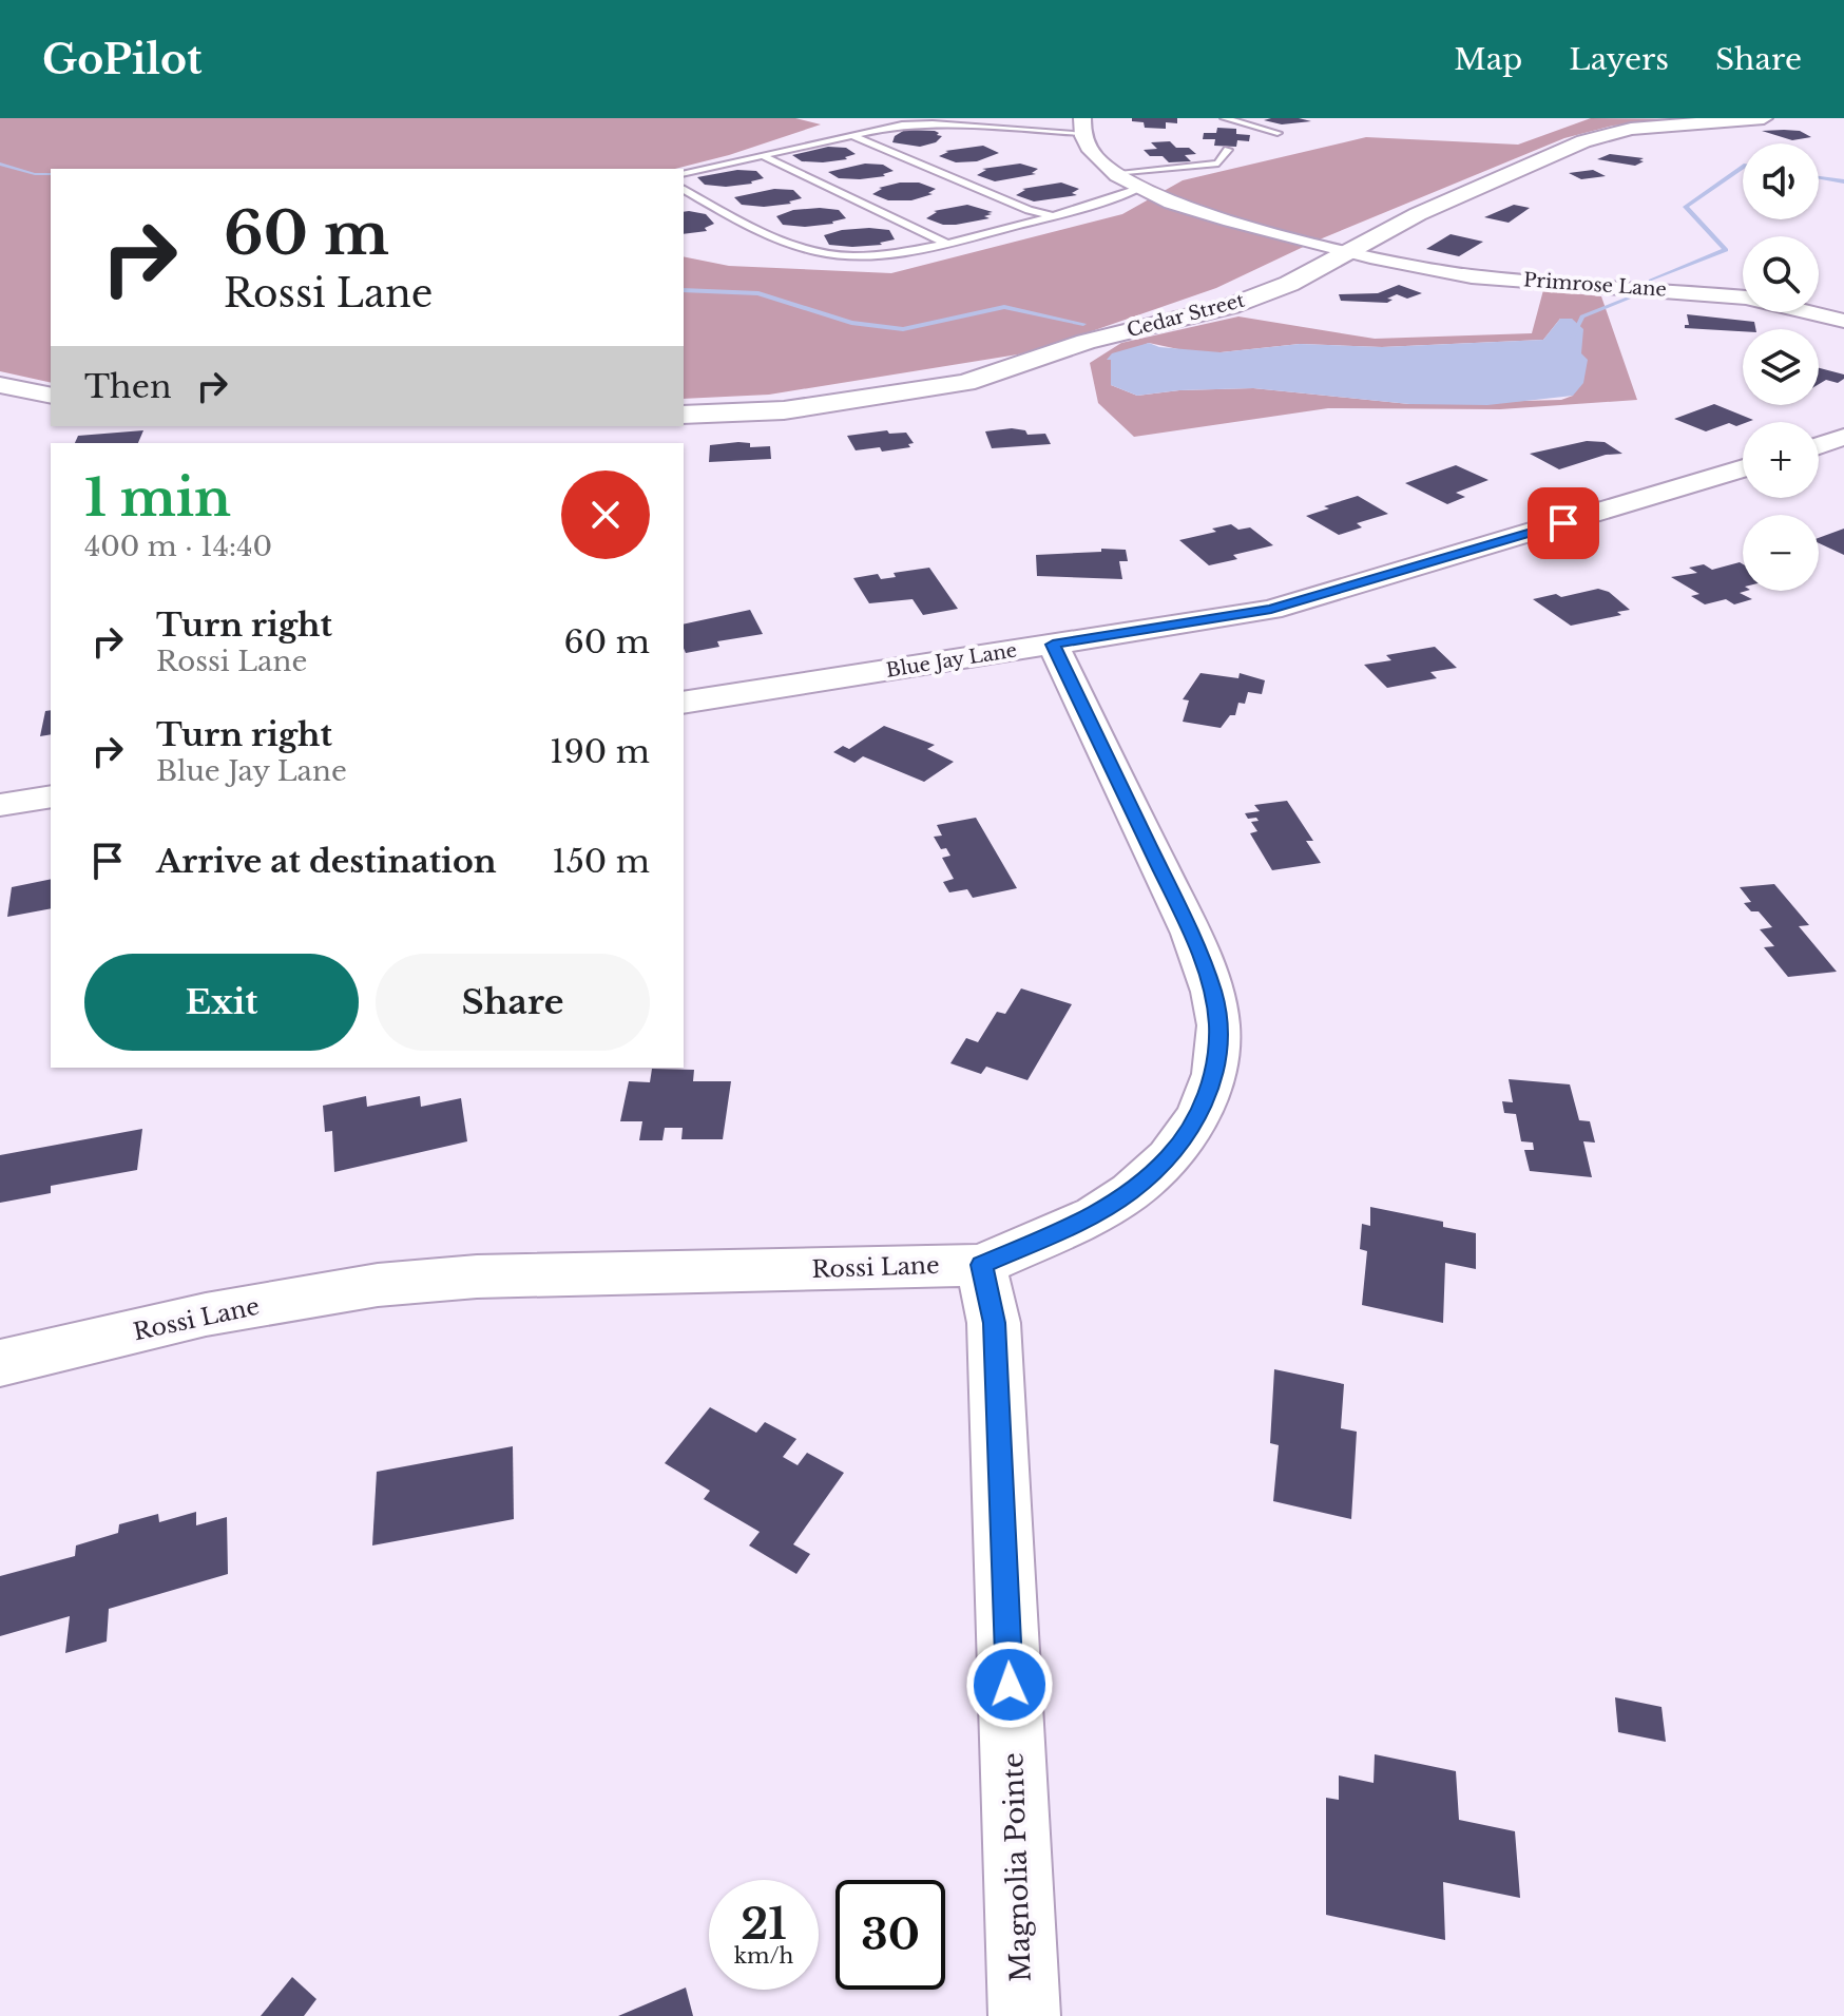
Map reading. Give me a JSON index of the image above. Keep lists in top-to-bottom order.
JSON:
{
  "streets": {
    "street": [
      "Primrose Lane",
      "Cedar Street",
      "Blue Jay Lane",
      "Rossi Lane",
      "Magnolia Pointe"
    ]
  },
  "crossings": [
    ["Primrose Lane", "Cedar Street"],
    ["Blue Jay Lane", "Rossi Lane"],
    ["Rossi Lane", "Magnolia Pointe"]
  ],
  "page": {
    "header": "GoPilot",
    "nav": ["Map", "Layers", "Share"],
    "map_buttons": ["+", "−"],
    "turn": ["60 m", "Rossi Lane"],
    "then": "Then",
    "heading": ["1 min", "400 m · 14:40"],
    "list": [
      {
        "name": "Turn right",
        "note": "Rossi Lane",
        "value": "60 m"
      },
      {
        "name": "Turn right",
        "note": "Blue Jay Lane",
        "value": "190 m"
      },
      {
        "name": "Arrive at destination",
        "value": "150 m"
      }
    ],
    "buttons": ["Exit", "Share"],
    "speed": "21 km/h",
    "limit": "30"
  }
}
